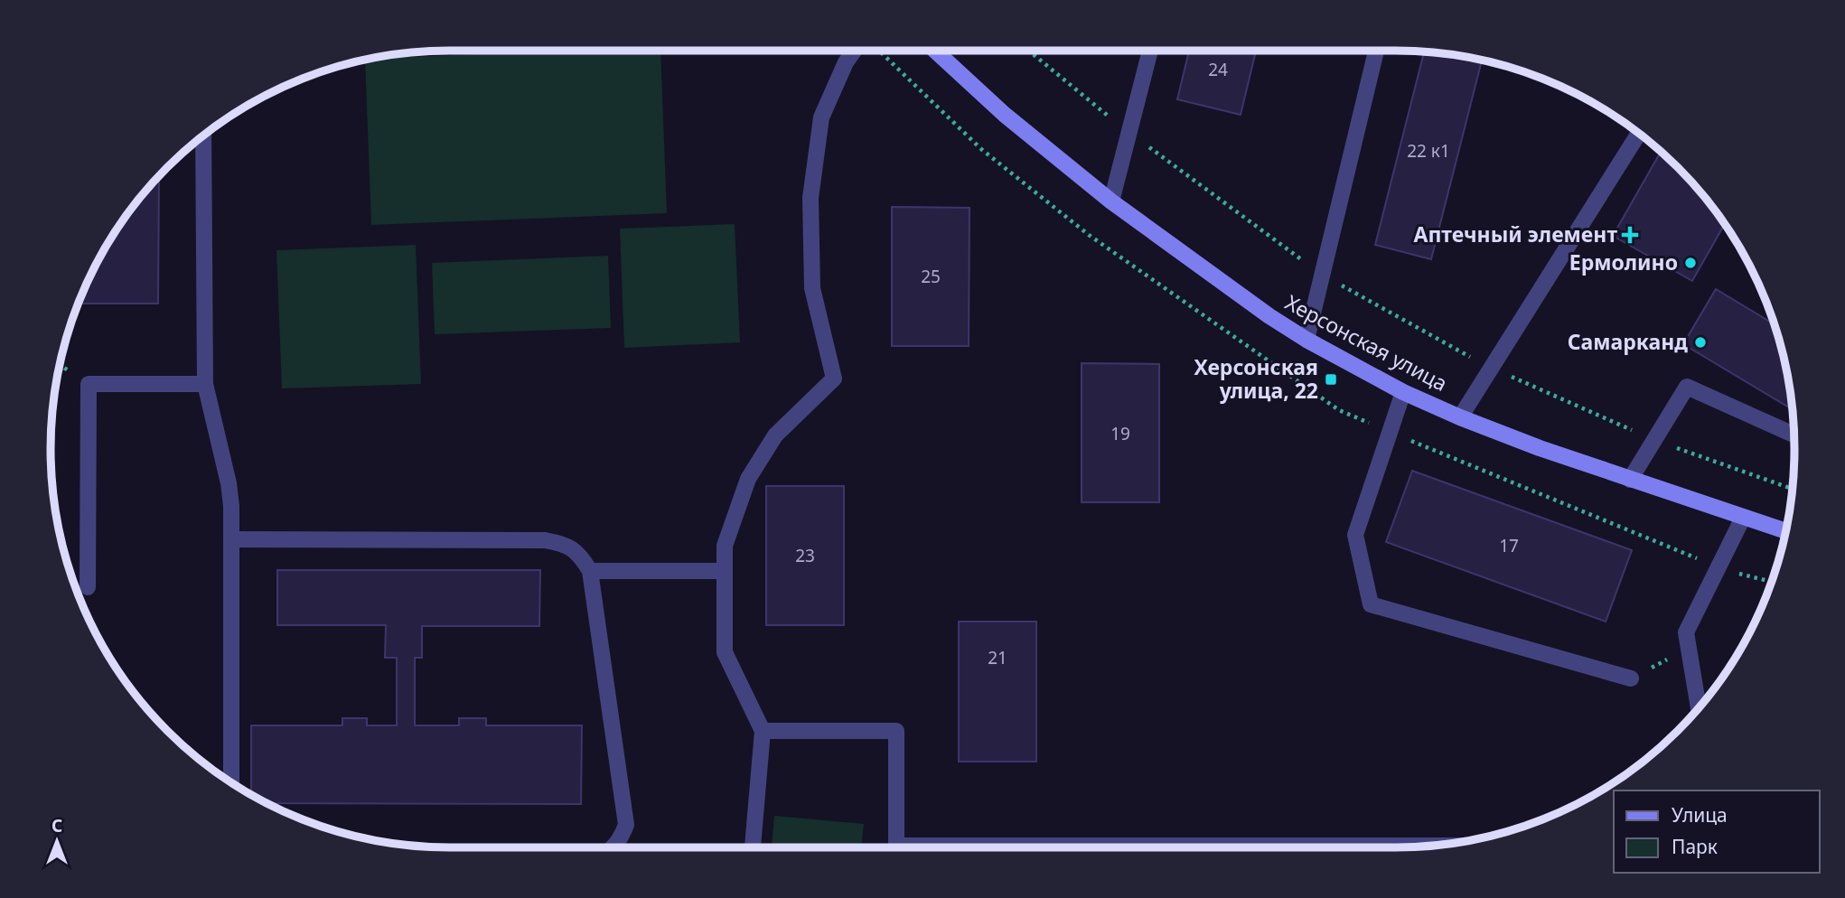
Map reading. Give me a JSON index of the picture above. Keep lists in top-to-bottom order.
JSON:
{
  "streets": {
    "street": ["Херсонская улица"]
  },
  "places": {
    "health": ["Аптечный элемент"],
    "other": ["Ермолино", "Самарканд"],
    "transit": ["Херсонская улица, 22"]
  },
  "house_numbers": [
    "24",
    "22 к1",
    "25",
    "19",
    "17",
    "23",
    "21"
  ],
  "legend": ["Улица", "Парк"],
  "north": "top"
}
